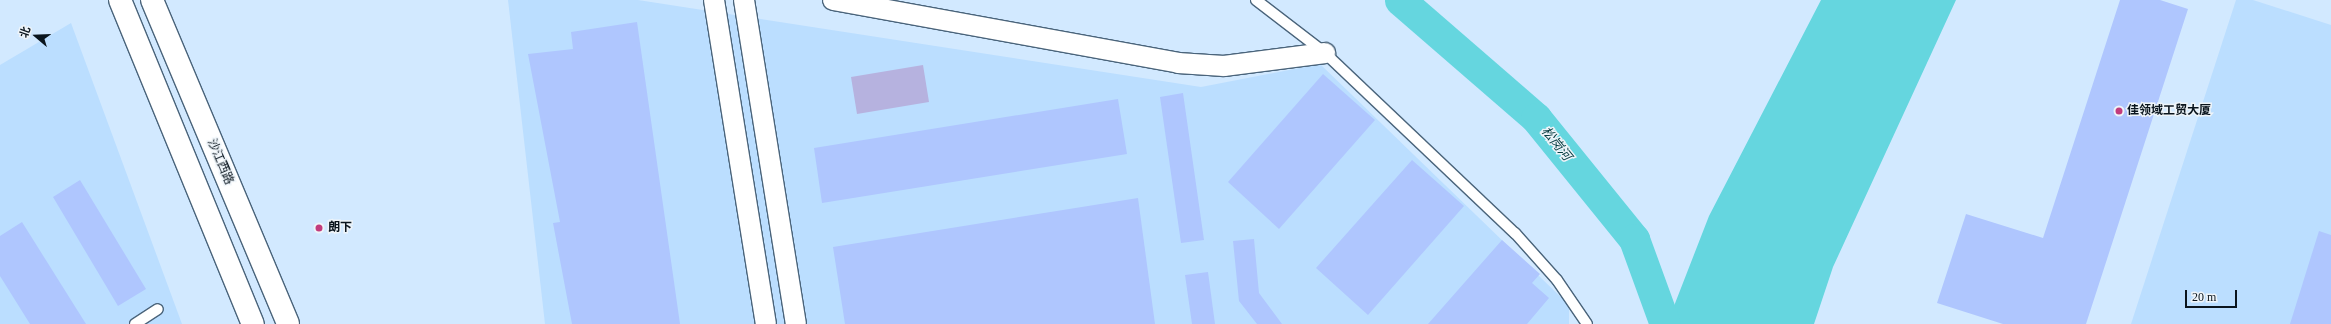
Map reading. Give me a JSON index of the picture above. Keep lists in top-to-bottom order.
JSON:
{
  "streets": {
    "street": ["沙江西路"]
  },
  "water": ["松岗河"],
  "places": ["佳领域工贸大厦", "朗下"],
  "scale_bar": "20 m",
  "north": "left"
}
